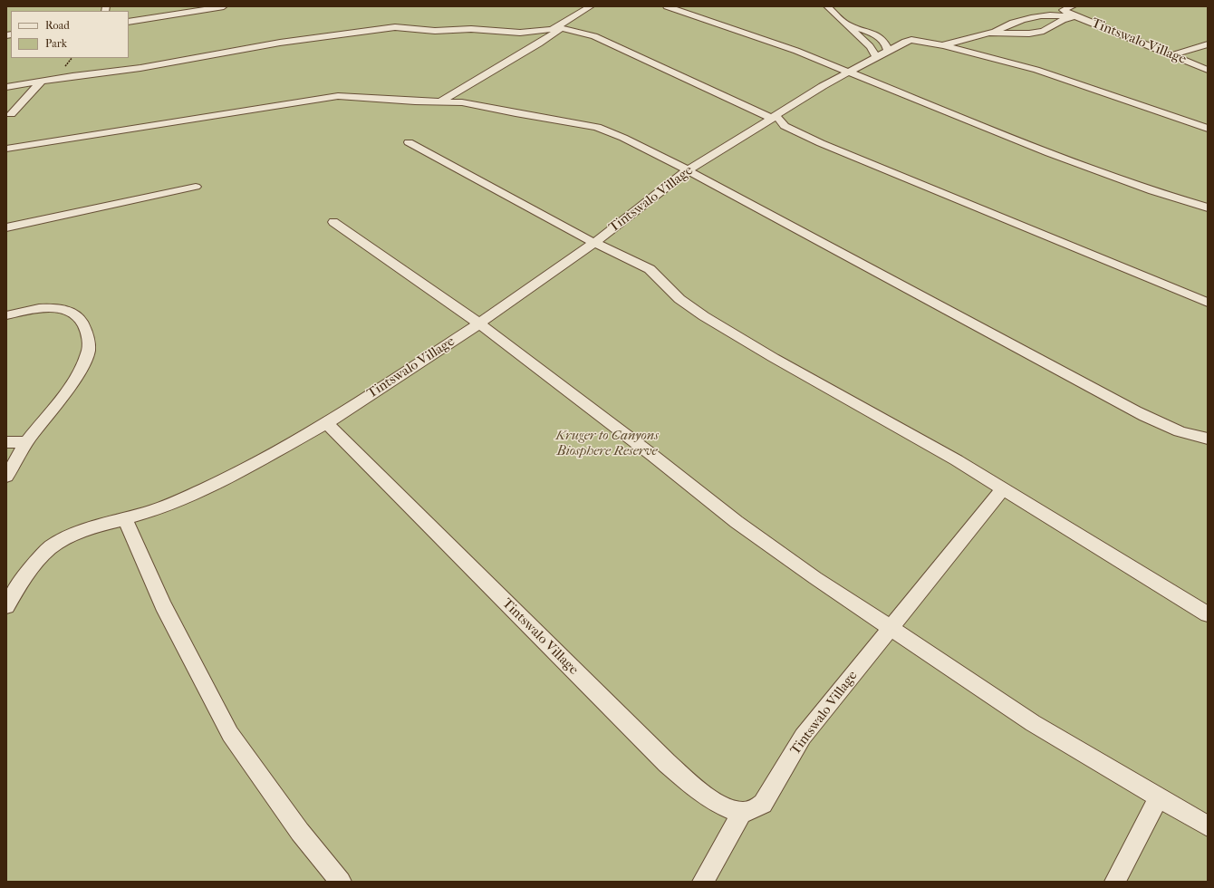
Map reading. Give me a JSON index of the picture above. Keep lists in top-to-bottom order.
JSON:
{
  "streets": {
    "street": ["Tintswalo Village"]
  },
  "parks": ["Kruger to Canyons Biosphere Reserve"],
  "legend": ["Road", "Park"]
}
